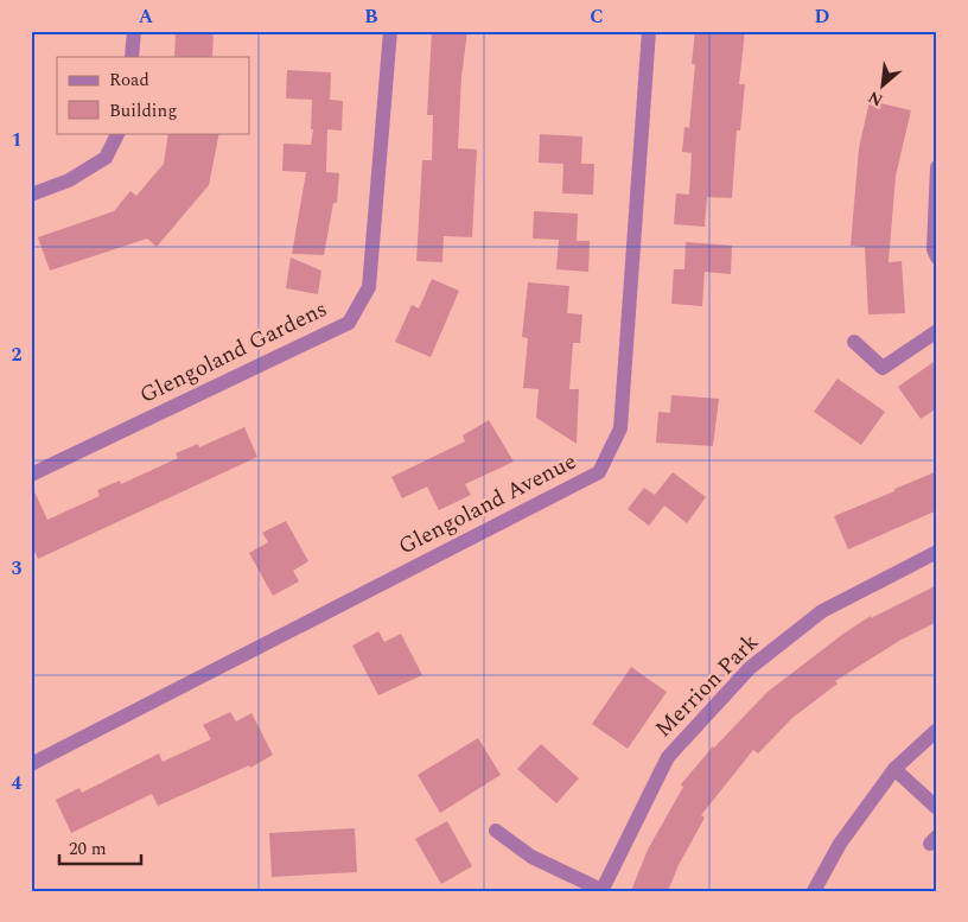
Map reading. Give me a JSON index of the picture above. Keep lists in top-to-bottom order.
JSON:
{
  "streets": {
    "street": ["Glengoland Gardens", "Glengoland Avenue", "Merrion Park"]
  },
  "legend": ["Road", "Building"],
  "scale_bar": "20 m",
  "north": "bottom left",
  "grid": {
    "columns": [
      "A",
      "B",
      "C",
      "D"
    ],
    "rows": [
      "1",
      "2",
      "3",
      "4"
    ]
  }
}
